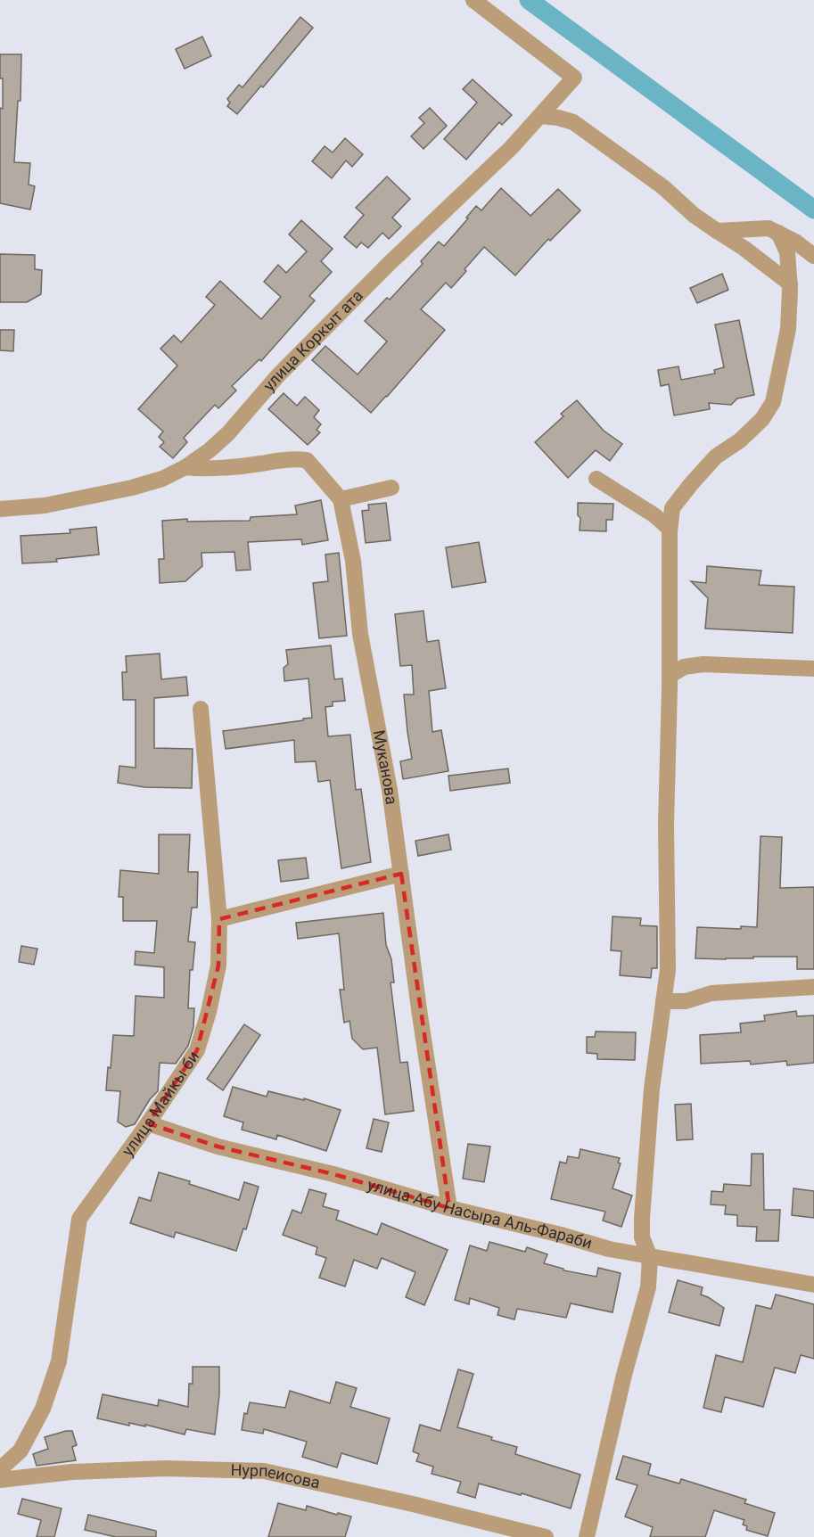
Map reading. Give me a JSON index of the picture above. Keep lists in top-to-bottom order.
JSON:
{
  "streets": {
    "street": [
      "улица Коркыт ата",
      "Муканова",
      "улица Майкы би",
      "улица Абу Насыра Аль-Фараби",
      "Нурпеисова"
    ]
  },
  "crossings": [
    ["улица Коркыт ата", "Муканова"],
    ["Муканова", "улица Абу Насыра Аль-Фараби"],
    ["улица Майкы би", "улица Абу Насыра Аль-Фараби"]
  ]
}
